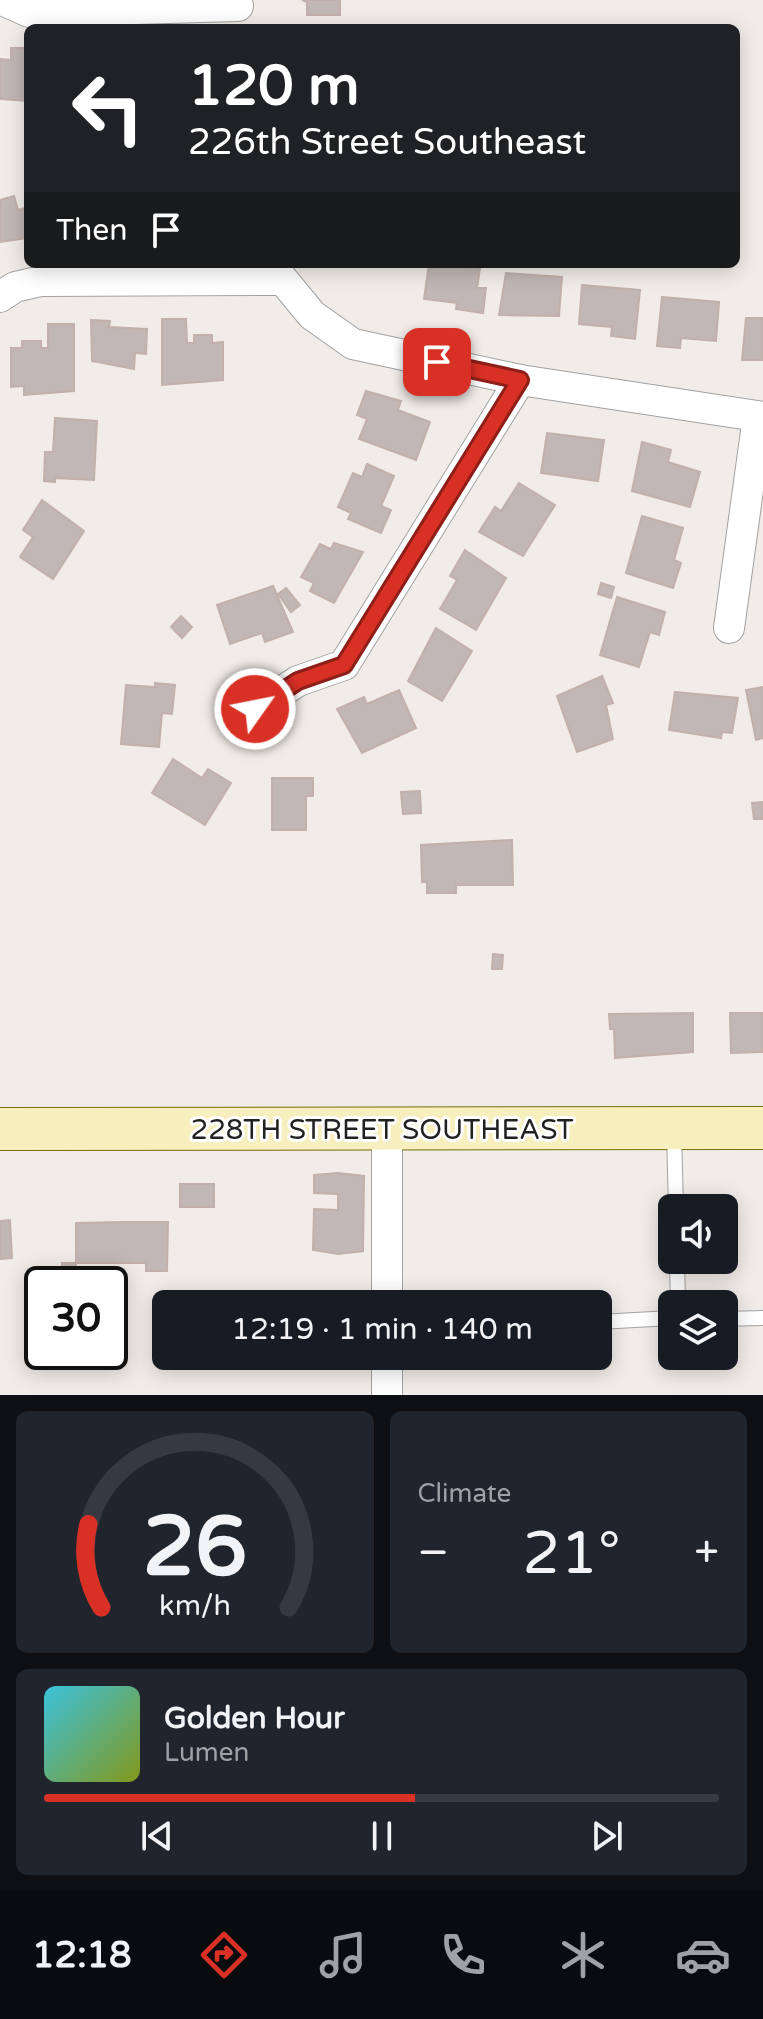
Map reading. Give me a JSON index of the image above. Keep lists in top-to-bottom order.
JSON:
{
  "streets": {
    "main road": ["228TH STREET SOUTHEAST"]
  },
  "page": {
    "turn": ["120 m", "226th Street Southeast"],
    "then": "Then",
    "limit": "30",
    "trip": "12:19 · 1 min · 140 m",
    "tile": "Climate",
    "heat": ["−", "21°", "+"],
    "song": ["Golden Hour", "Lumen"],
    "tabs": "12:18",
    "gauge": ["26", "km/h"]
  }
}
